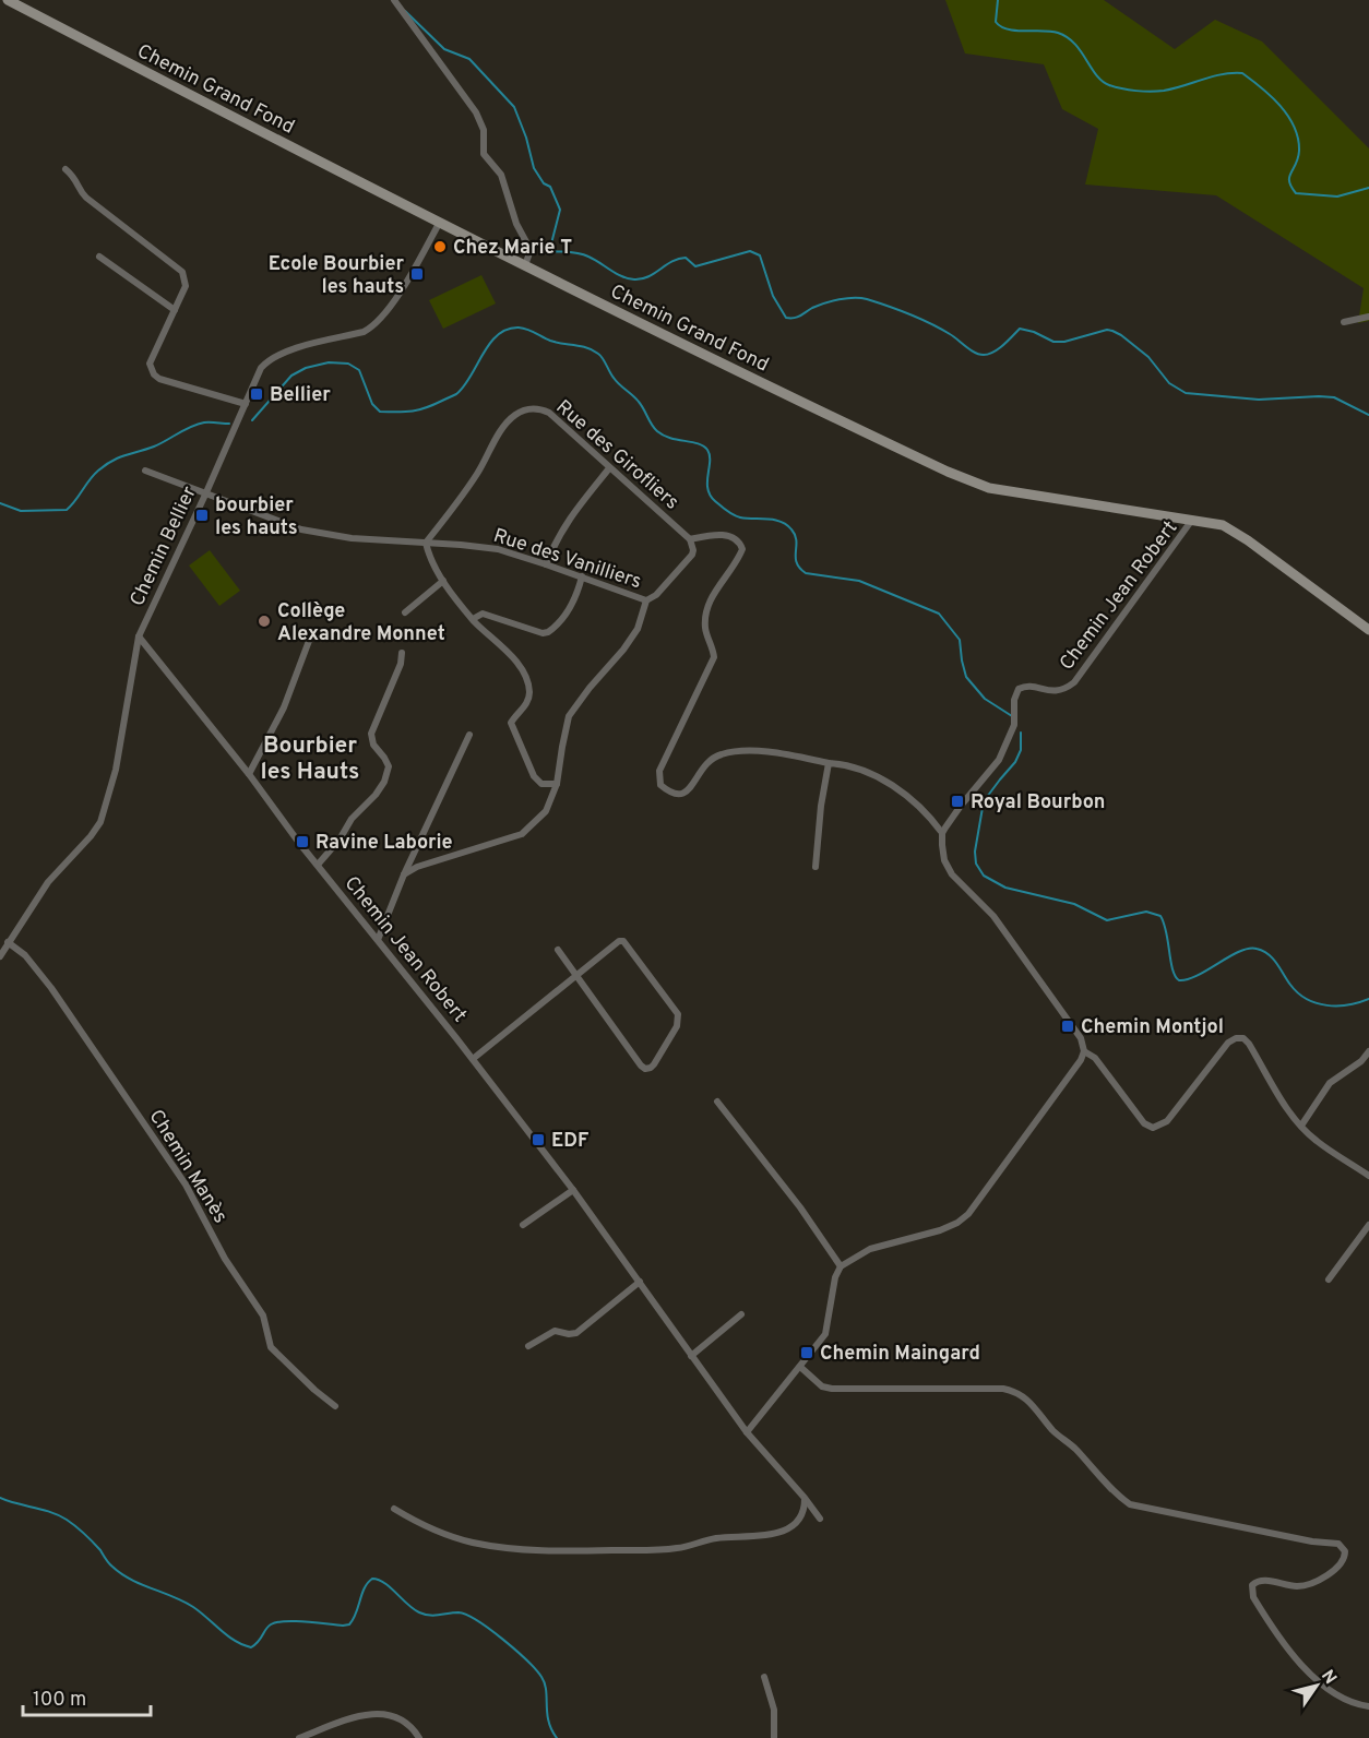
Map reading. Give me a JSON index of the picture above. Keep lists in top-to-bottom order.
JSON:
{
  "streets": {
    "street": [
      "Chemin Grand Fond",
      "Rue des Girofliers",
      "Chemin Bellier",
      "Rue des Vanilliers",
      "Chemin Jean Robert",
      "Chemin Manès"
    ]
  },
  "crossings": [
    ["Chemin Grand Fond", "Chemin Bellier"],
    ["Chemin Grand Fond", "Chemin Jean Robert"],
    ["Rue des Girofliers", "Rue des Vanilliers"],
    ["Chemin Bellier", "Rue des Vanilliers"],
    ["Chemin Bellier", "Chemin Jean Robert"],
    ["Chemin Bellier", "Chemin Manès"]
  ],
  "districts": ["Bourbier les Hauts"],
  "places": {
    "other": ["Chez Marie T", "Collège Alexandre Monnet"],
    "transit": [
      "Ecole Bourbier les hauts",
      "Bellier",
      "bourbier les hauts",
      "Royal Bourbon",
      "Ravine Laborie",
      "Chemin Montjol",
      "EDF",
      "Chemin Maingard"
    ]
  },
  "scale_bar": "100 m",
  "north": "top right"
}
